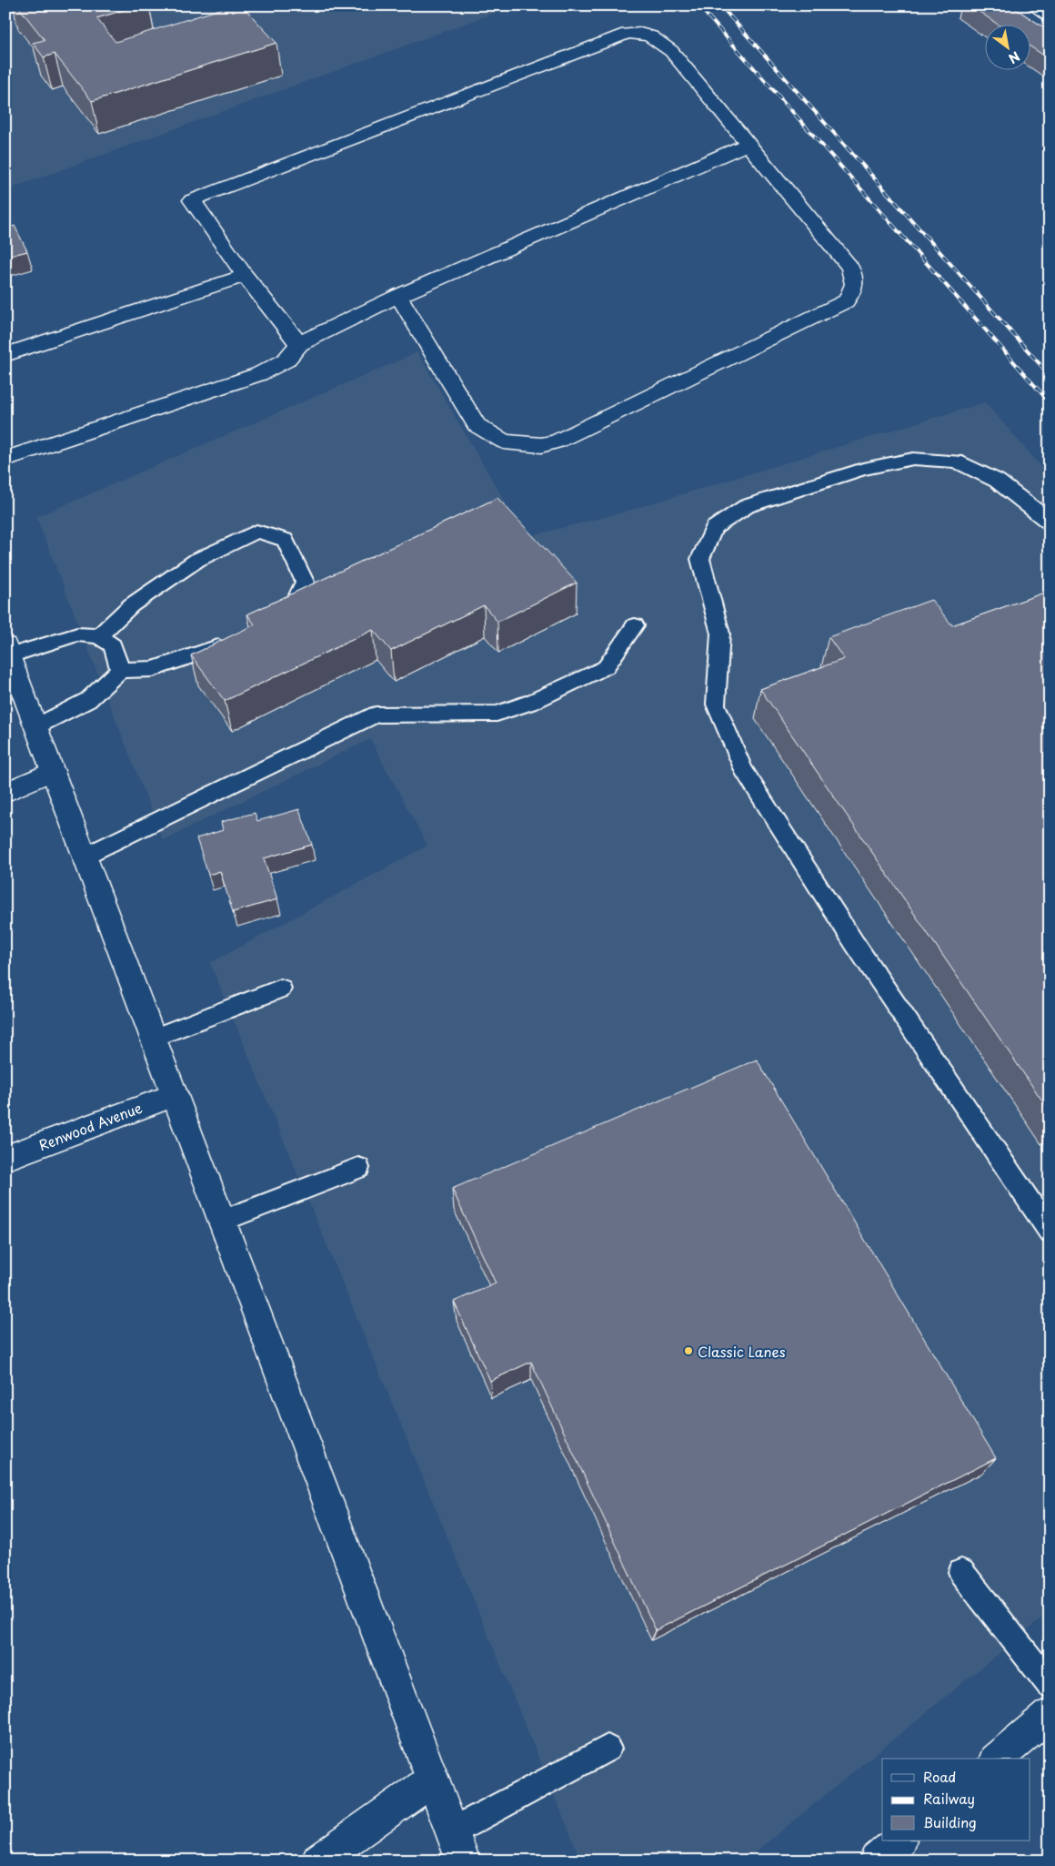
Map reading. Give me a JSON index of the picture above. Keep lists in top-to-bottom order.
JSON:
{
  "streets": {
    "street": ["Renwood Avenue"]
  },
  "places": ["Classic Lanes"],
  "legend": ["Road", "Railway", "Building"],
  "north": "bottom right"
}
